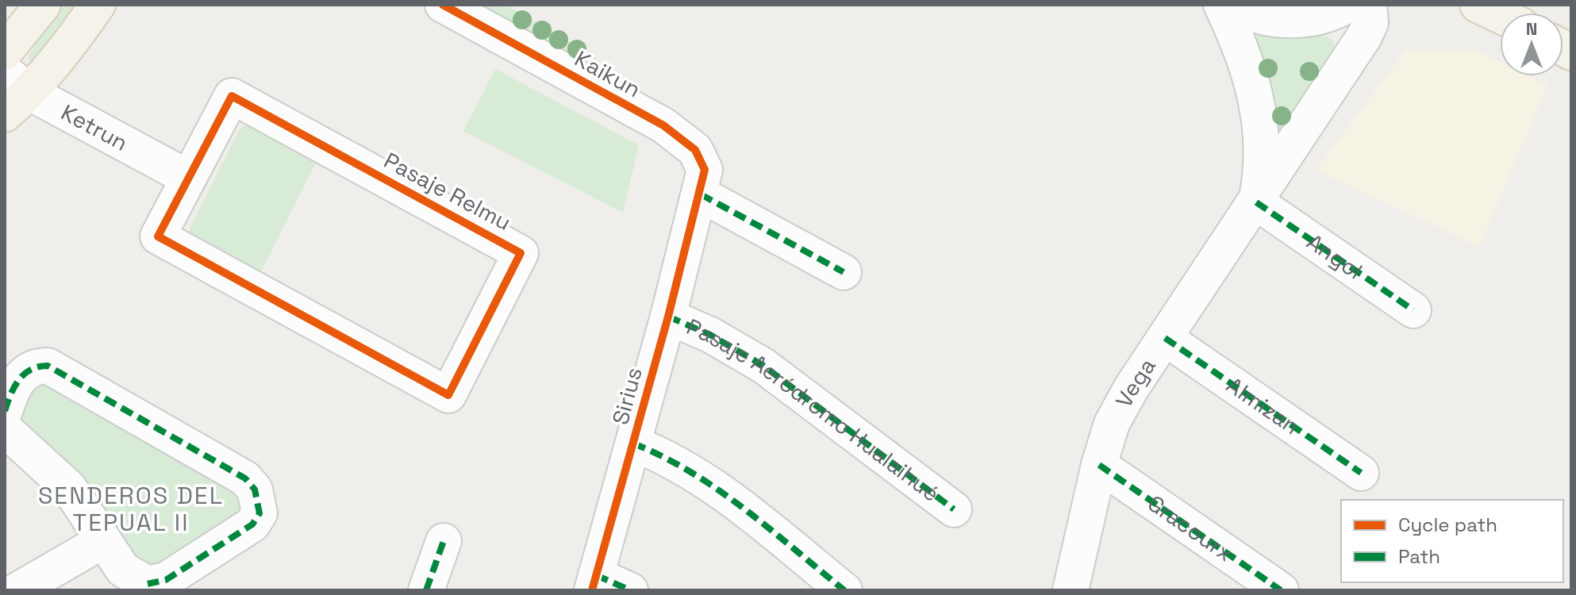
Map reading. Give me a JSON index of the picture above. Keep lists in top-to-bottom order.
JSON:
{
  "streets": {
    "street": [
      "Kaikun",
      "Ketrun",
      "Pasaje Relmu",
      "Angol",
      "Vega",
      "Sirius",
      "Almizan",
      "Pasaje Aeródromo Hualaihué",
      "Gracourx"
    ]
  },
  "crossings": [
    ["Kaikun", "Sirius"],
    ["Ketrun", "Pasaje Relmu"],
    ["Angol", "Vega"],
    ["Vega", "Almizan"],
    ["Vega", "Gracourx"],
    ["Sirius", "Pasaje Aeródromo Hualaihué"]
  ],
  "districts": ["SENDEROS DEL TEPUAL II"],
  "legend": ["Cycle path", "Path"],
  "north": "top"
}
